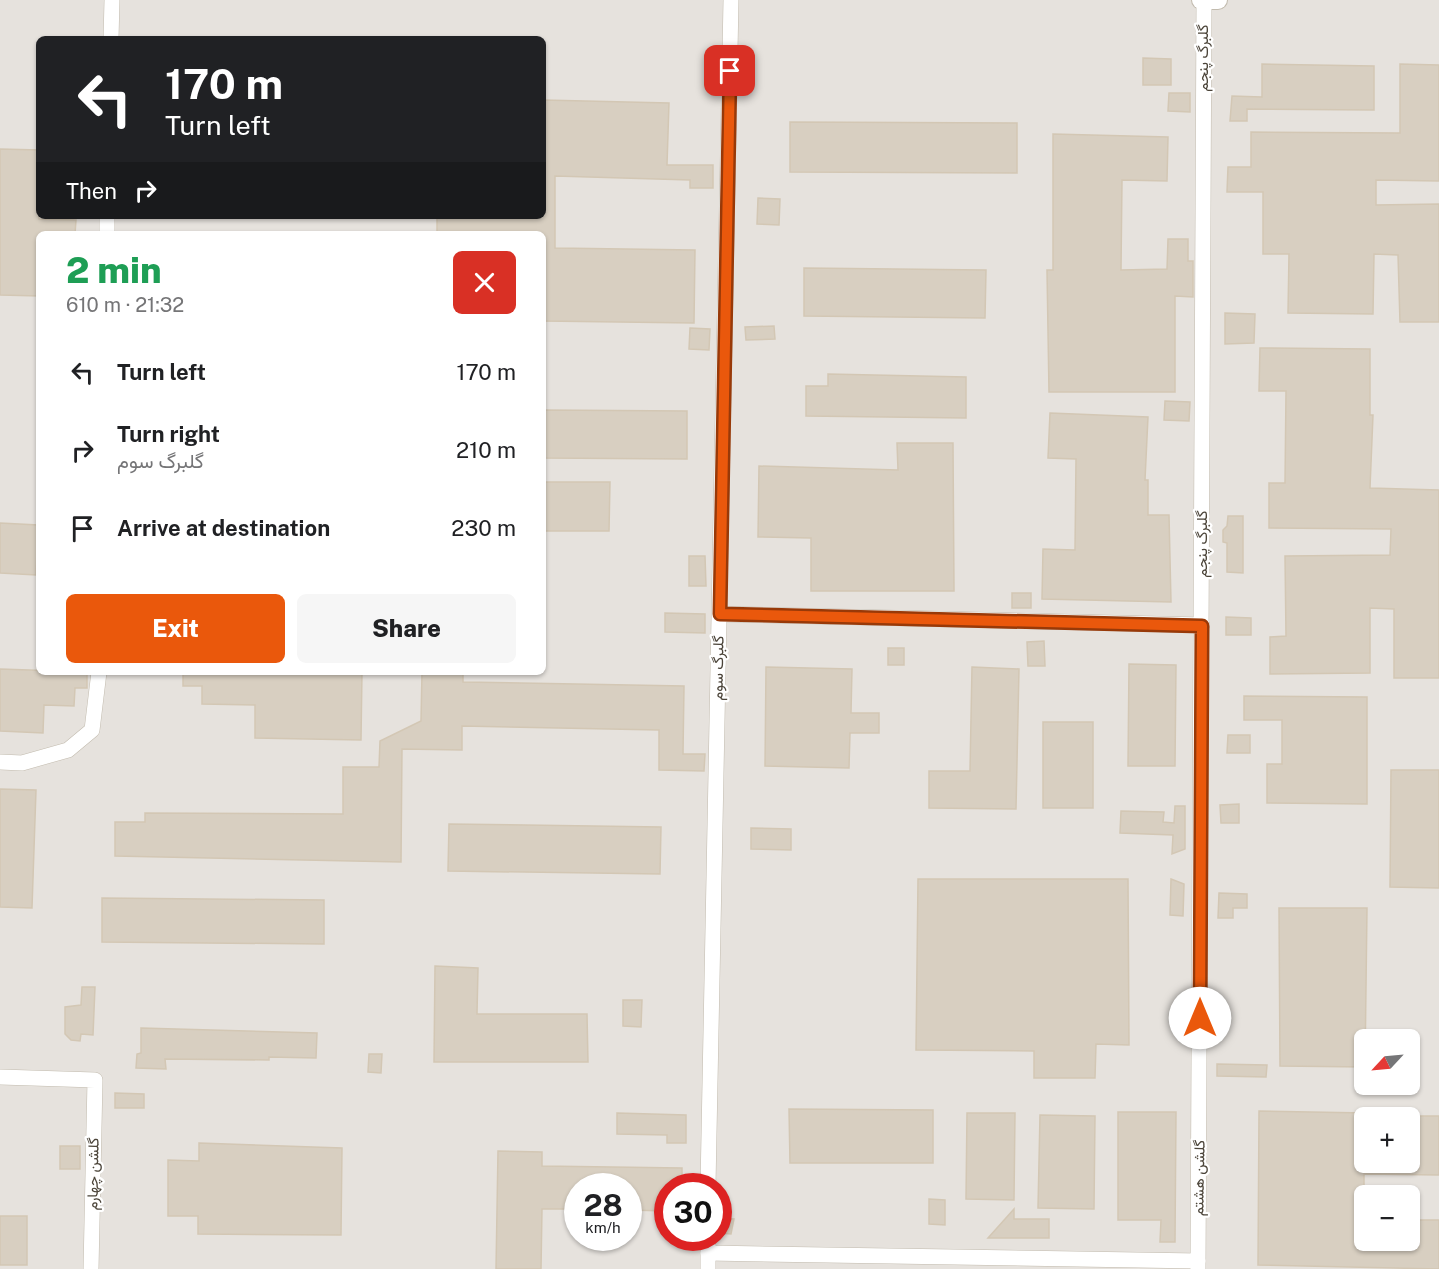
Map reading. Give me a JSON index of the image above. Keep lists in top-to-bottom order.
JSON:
{
  "streets": {
    "street": [
      "گلبرگ پنجم",
      "گلبرگ سوم",
      "گلشن چهارم",
      "گلشن هشتم"
    ]
  },
  "crossings": [
    ["گلبرگ پنجم", "گلشن هشتم"]
  ],
  "north": "bottom left",
  "page": {
    "turn": ["170 m", "Turn left"],
    "then": "Then",
    "heading": ["2 min", "610 m · 21:32"],
    "list": [
      {
        "name": "Turn left",
        "value": "170 m"
      },
      {
        "name": "Turn right",
        "note": "گلبرگ سوم",
        "value": "210 m"
      },
      {
        "name": "Arrive at destination",
        "value": "230 m"
      }
    ],
    "buttons": ["Exit", "Share"],
    "map_buttons": ["+", "−"],
    "speed": "28 km/h",
    "limit": "30"
  }
}
